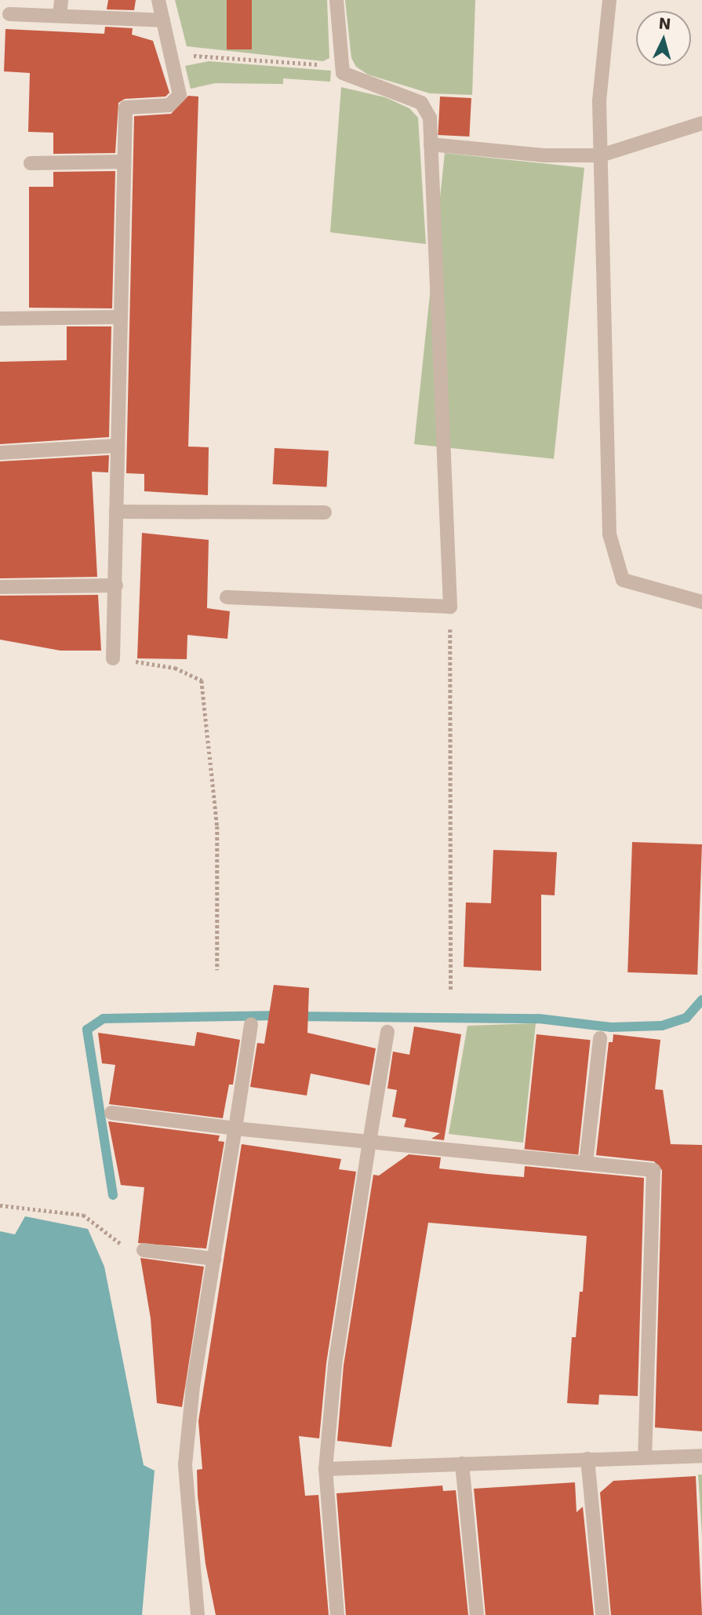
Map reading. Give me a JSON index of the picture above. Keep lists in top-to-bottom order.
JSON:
{
  "north": "top"
}
